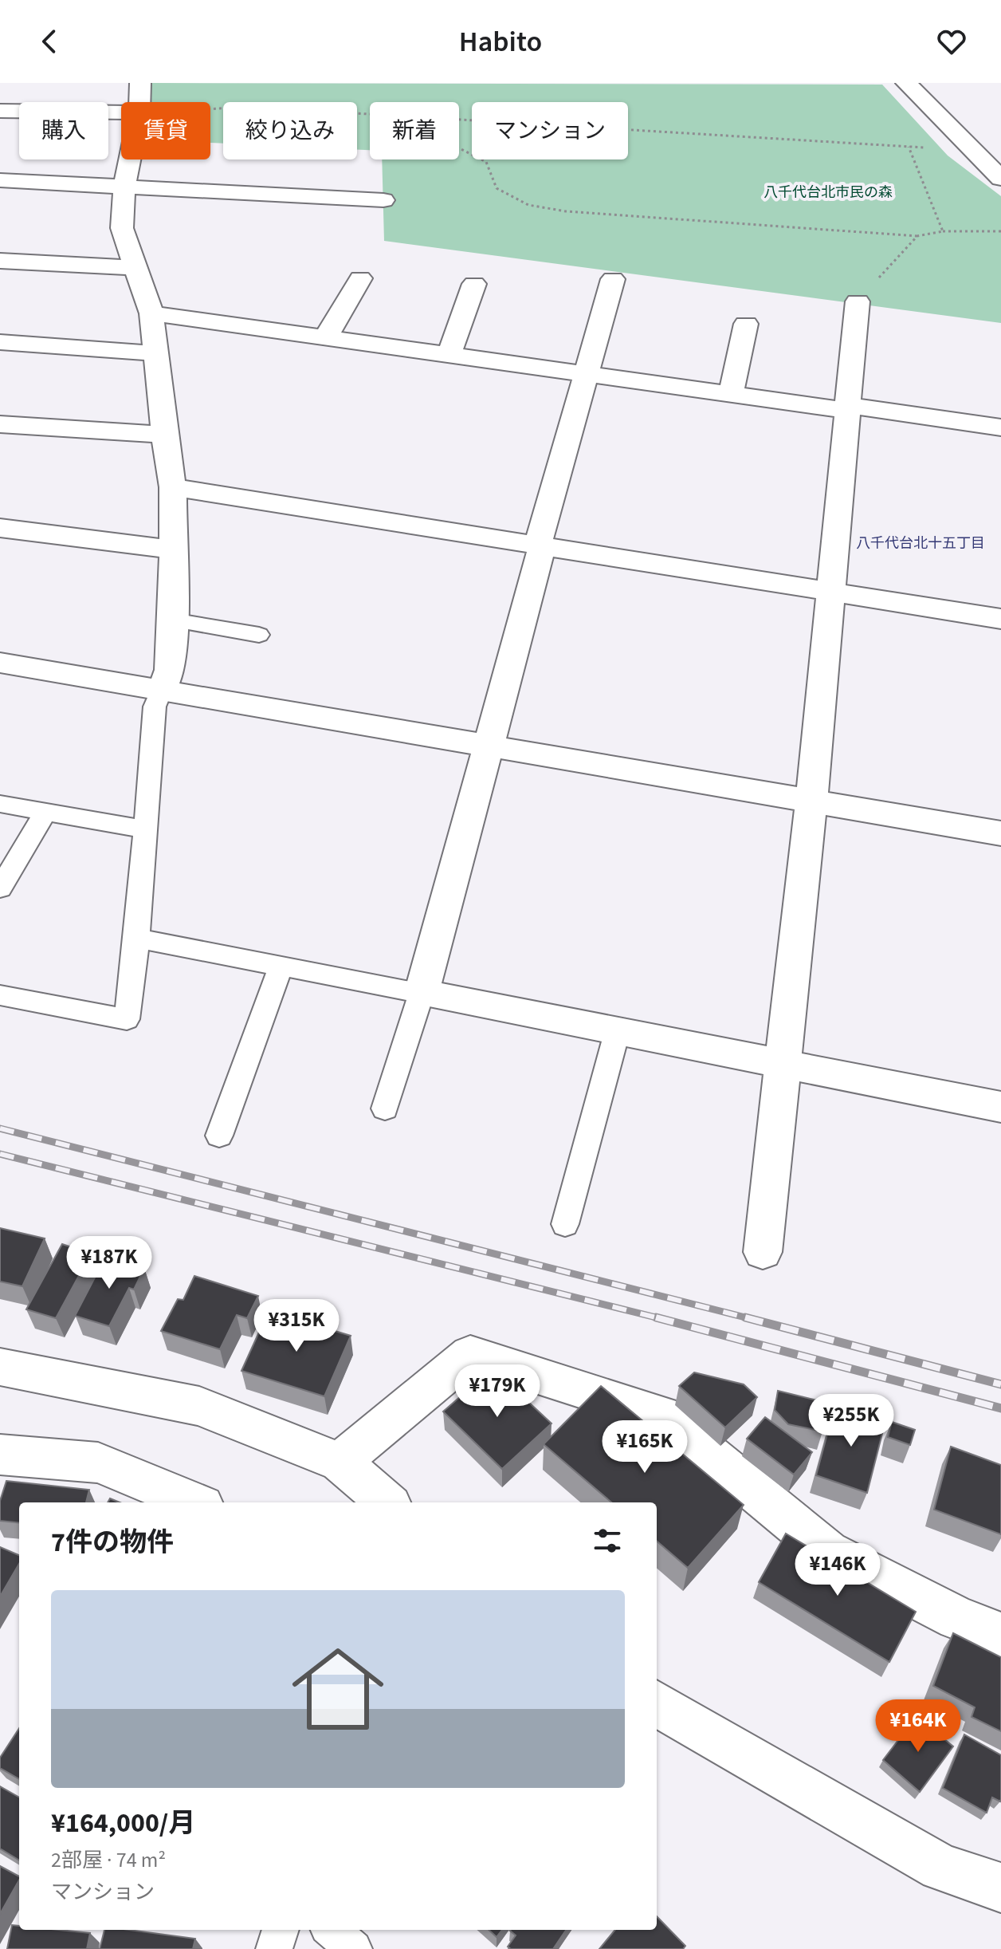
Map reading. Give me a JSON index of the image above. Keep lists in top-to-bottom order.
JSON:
{
  "districts": ["八千代台北十五丁目"],
  "parks": ["八千代台北市民の森"],
  "page": {
    "header": "Habito",
    "chip": [
      "購入",
      "賃貸",
      "絞り込み",
      "新着",
      "マンション"
    ],
    "price": [
      "¥187K",
      "¥315K",
      "¥179K",
      "¥255K",
      "¥165K",
      "¥146K",
      "¥164K"
    ],
    "heading": "7件の物件",
    "list": [
      {
        "name": "¥164,000/月",
        "note": "2部屋 · 74 m² · マンション"
      }
    ]
  }
}
